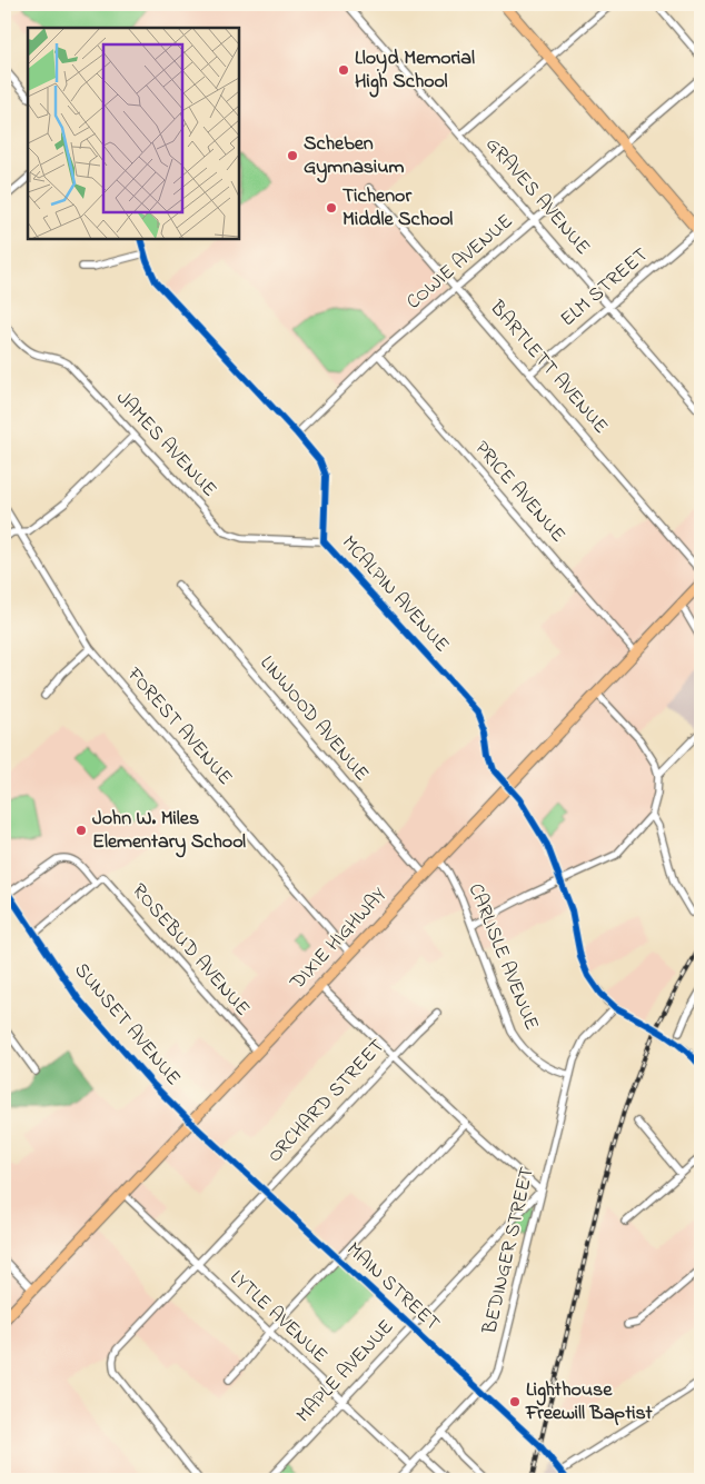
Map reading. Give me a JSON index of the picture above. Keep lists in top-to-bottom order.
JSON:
{
  "streets": {
    "main road": ["DIXIE HIGHWAY"],
    "street": [
      "GRAVES AVENUE",
      "COWIE AVENUE",
      "ELM STREET",
      "BARTLETT AVENUE",
      "JAMES AVENUE",
      "PRICE AVENUE",
      "MCALPIN AVENUE",
      "LINWOOD AVENUE",
      "FOREST AVENUE",
      "ROSEBUD AVENUE",
      "CARLISLE AVENUE",
      "SUNSET AVENUE",
      "ORCHARD STREET",
      "BEDINGER STREET",
      "MAIN STREET",
      "LYTLE AVENUE",
      "MAPLE AVENUE"
    ]
  },
  "crossings": [
    ["GRAVES AVENUE", "COWIE AVENUE"],
    ["GRAVES AVENUE", "ELM STREET"],
    ["COWIE AVENUE", "BARTLETT AVENUE"],
    ["COWIE AVENUE", "PRICE AVENUE"],
    ["COWIE AVENUE", "MCALPIN AVENUE"],
    ["ELM STREET", "BARTLETT AVENUE"],
    ["JAMES AVENUE", "MCALPIN AVENUE"],
    ["PRICE AVENUE", "DIXIE HIGHWAY"],
    ["MCALPIN AVENUE", "DIXIE HIGHWAY"],
    ["MCALPIN AVENUE", "BEDINGER STREET"],
    ["LINWOOD AVENUE", "DIXIE HIGHWAY"],
    ["FOREST AVENUE", "DIXIE HIGHWAY"],
    ["DIXIE HIGHWAY", "ROSEBUD AVENUE"],
    ["DIXIE HIGHWAY", "CARLISLE AVENUE"],
    ["DIXIE HIGHWAY", "SUNSET AVENUE"],
    ["DIXIE HIGHWAY", "MAIN STREET"],
    ["DIXIE HIGHWAY", "LYTLE AVENUE"],
    ["CARLISLE AVENUE", "BEDINGER STREET"],
    ["SUNSET AVENUE", "MAIN STREET"],
    ["ORCHARD STREET", "MAIN STREET"],
    ["ORCHARD STREET", "LYTLE AVENUE"],
    ["BEDINGER STREET", "MAIN STREET"],
    ["BEDINGER STREET", "LYTLE AVENUE"],
    ["BEDINGER STREET", "MAPLE AVENUE"],
    ["MAIN STREET", "MAPLE AVENUE"],
    ["LYTLE AVENUE", "MAPLE AVENUE"]
  ],
  "places": [
    "Lloyd Memorial High School",
    "Scheben Gymnasium",
    "Tichenor Middle School",
    "John W. Miles Elementary School",
    "Lighthouse Freewill Baptist"
  ]
}
